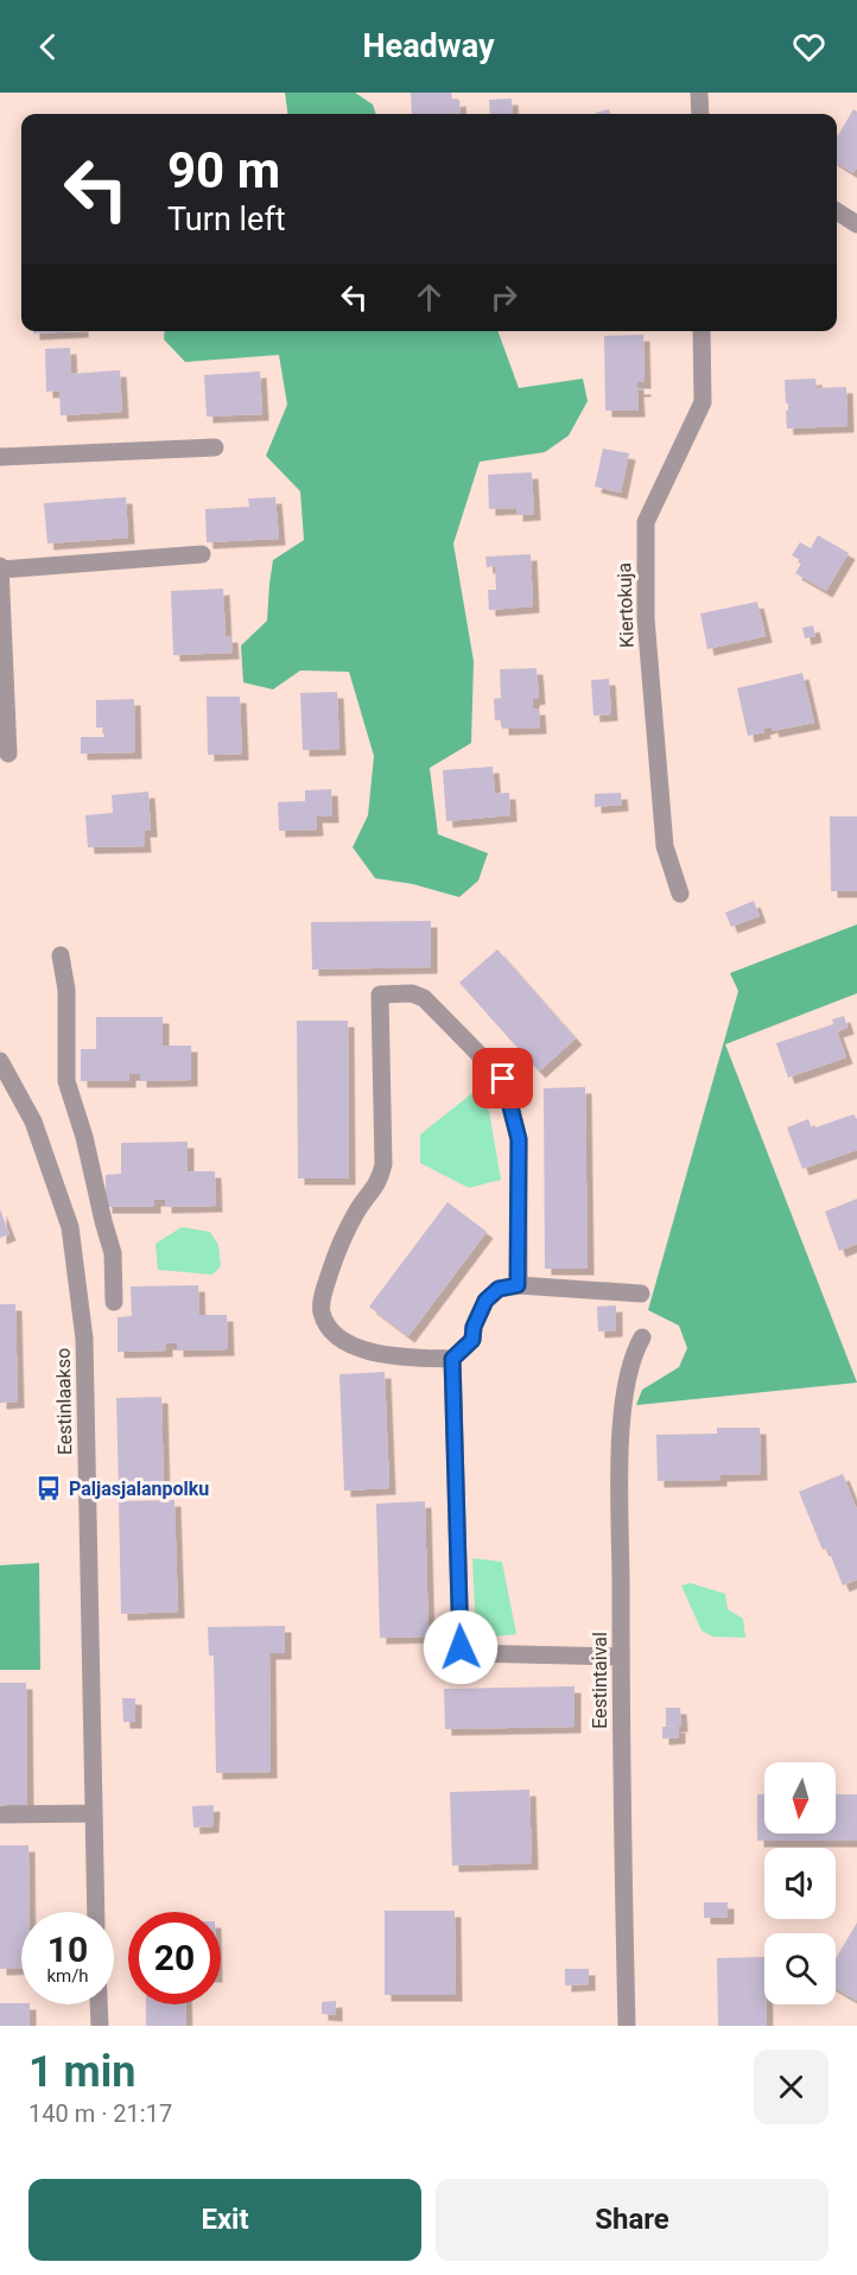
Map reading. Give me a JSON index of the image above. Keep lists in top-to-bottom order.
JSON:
{
  "streets": {
    "street": ["Kiertokuja", "Eestinlaakso", "Eestintaival"]
  },
  "places": {
    "bus stop": ["Paljasjalanpolku"]
  },
  "north": "bottom",
  "page": {
    "header": "Headway",
    "turn": ["90 m", "Turn left"],
    "speed": "10 km/h",
    "limit": "20",
    "heading": ["1 min", "140 m · 21:17"],
    "buttons": ["Exit", "Share"]
  }
}
